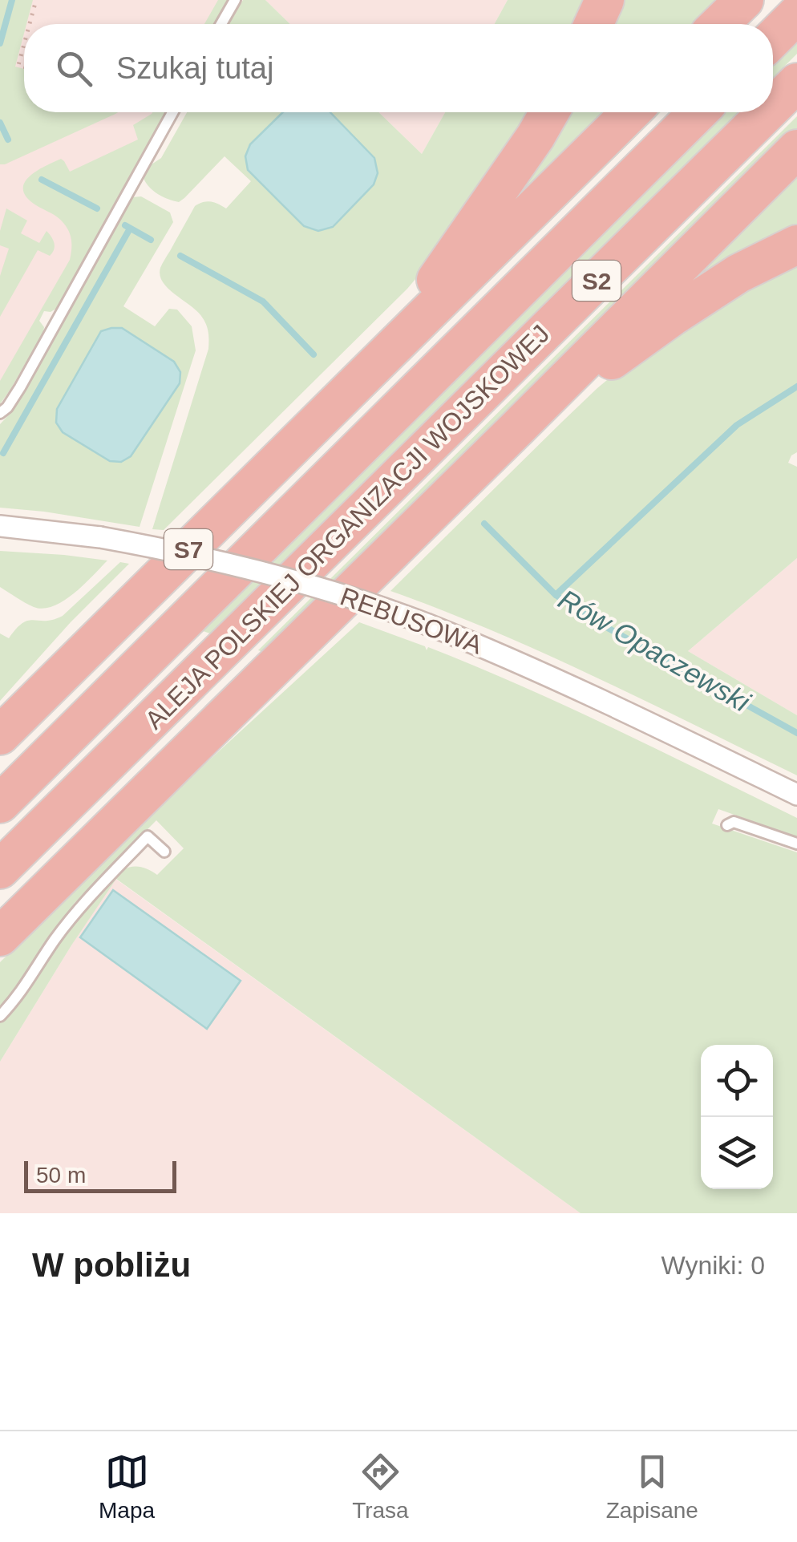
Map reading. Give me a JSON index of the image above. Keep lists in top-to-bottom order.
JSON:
{
  "streets": {
    "highway": ["S2", "ALEJA POLSKIEJ ORGANIZACJI WOJSKOWEJ", "S7"],
    "street": ["REBUSOWA"]
  },
  "water": ["Rów Opaczewski"],
  "scale_bar": "50 m",
  "page": {
    "search": "Szukaj tutaj",
    "scale": "50 m",
    "heading": ["W pobliżu", "Wyniki: 0"],
    "nav": ["Mapa", "Trasa", "Zapisane"]
  }
}
